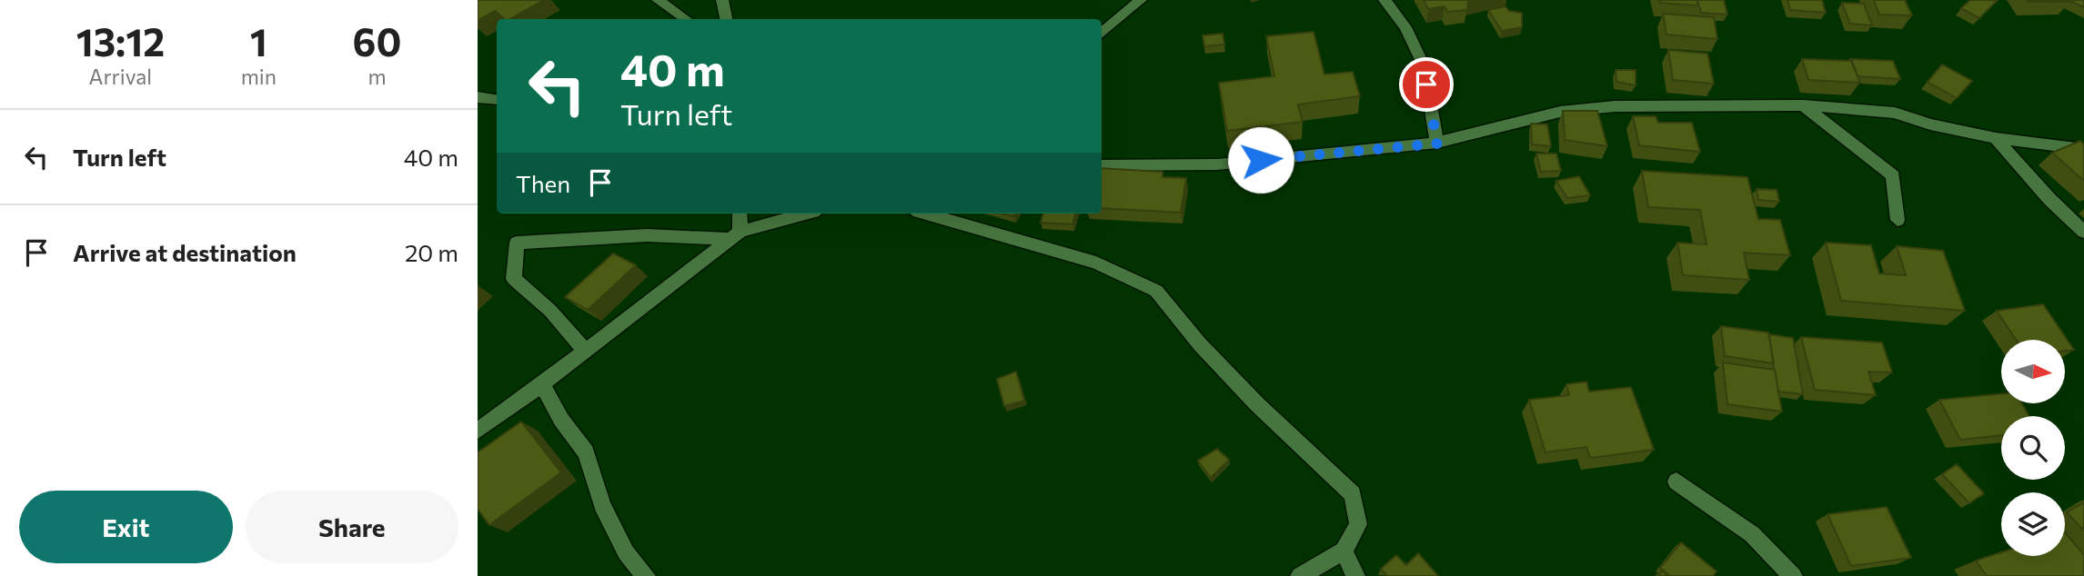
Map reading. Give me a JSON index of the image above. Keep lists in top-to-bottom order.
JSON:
{
  "north": "right",
  "page": {
    "eta": [
      "13:12",
      "Arrival",
      "1",
      "min",
      "60",
      "m"
    ],
    "turn": ["40 m", "Turn left"],
    "list": [
      {
        "name": "Turn left",
        "value": "40 m"
      },
      {
        "name": "Arrive at destination",
        "value": "20 m"
      }
    ],
    "then": "Then",
    "buttons": ["Exit", "Share"]
  }
}
